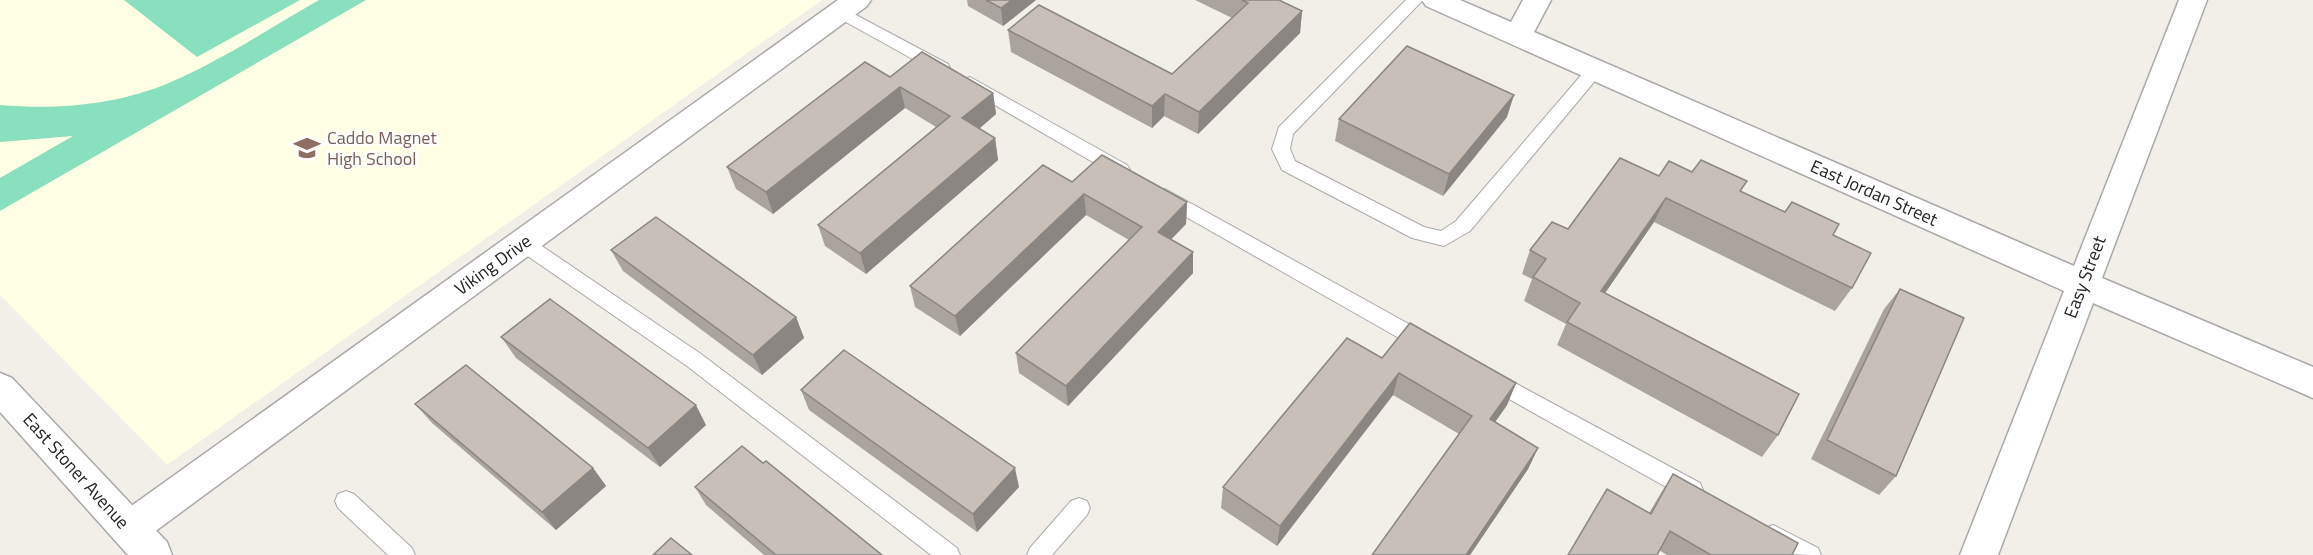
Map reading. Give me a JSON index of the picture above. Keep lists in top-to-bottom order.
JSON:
{
  "streets": {
    "street": [
      "East Jordan Street",
      "Viking Drive",
      "Easy Street",
      "East Stoner Avenue"
    ]
  },
  "crossings": [
    ["East Jordan Street", "Easy Street"],
    ["Viking Drive", "East Stoner Avenue"]
  ],
  "places": {
    "school or university": ["Caddo Magnet High School"]
  }
}
